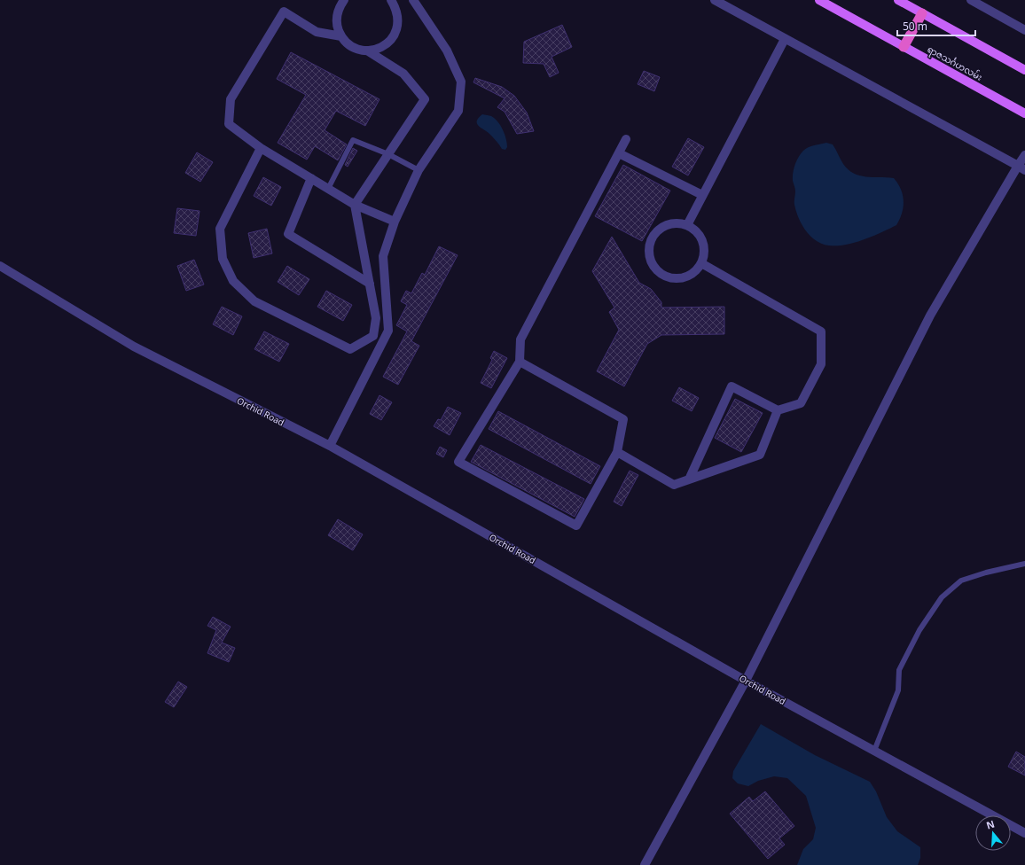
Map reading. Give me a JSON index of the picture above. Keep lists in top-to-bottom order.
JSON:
{
  "streets": {
    "main road": ["ရာဇသင်္ဂဟလမ်း"],
    "street": ["Orchid Road"]
  },
  "scale_bar": "50 m",
  "north": "top"
}
